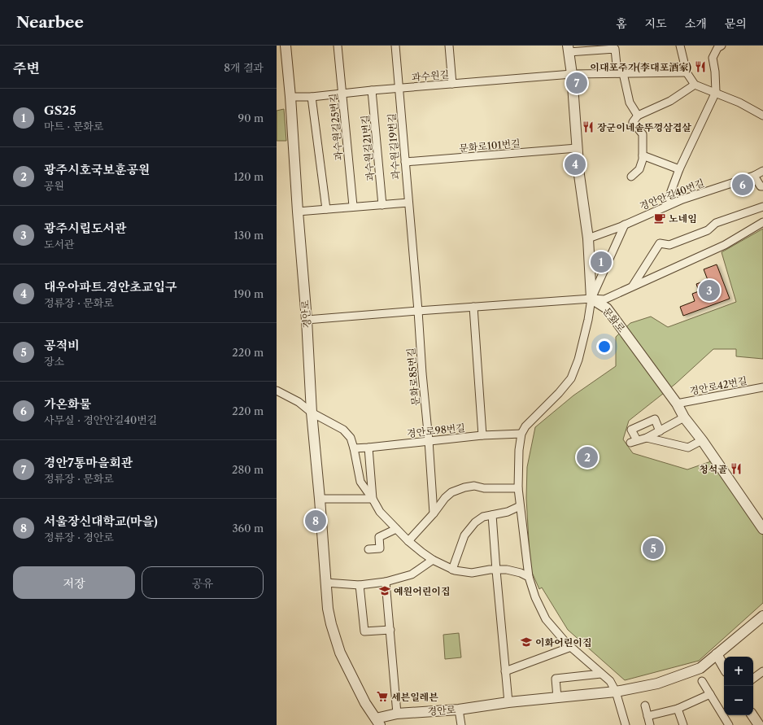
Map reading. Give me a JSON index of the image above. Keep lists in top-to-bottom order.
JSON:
{
  "streets": {
    "street": [
      "과수원길",
      "과수원길25번길",
      "문화로101번길",
      "과수원길19번길",
      "과수원길21번길",
      "경안안길40번길",
      "경안로",
      "문화로",
      "문화로85번길",
      "경안로42번길",
      "경안로98번길"
    ]
  },
  "crossings": [
    ["과수원길", "과수원길25번길"],
    ["과수원길", "과수원길19번길"],
    ["과수원길", "과수원길21번길"],
    ["과수원길", "경안로"],
    ["문화로101번길", "과수원길19번길"],
    ["과수원길19번길", "문화로85번길"],
    ["문화로", "경안로42번길"],
    ["문화로85번길", "경안로98번길"]
  ],
  "places": {
    "restaurant": ["이대포주가(李대포酒家)", "장군이네솥뚜껑삼겹살", "청석골"],
    "cafe": ["노네임"],
    "school or university": ["예원어린이집", "이화어린이집"],
    "supermarket": ["세븐일레븐"]
  },
  "page": {
    "header": "Nearbee",
    "nav": [
      "홈",
      "지도",
      "소개",
      "문의"
    ],
    "heading": ["주변", "8개 결과"],
    "pins": [
      "7",
      "4",
      "6",
      "1",
      "3",
      "2",
      "8",
      "5"
    ],
    "list": [
      {
        "mark": "1",
        "name": "GS25",
        "note": "마트 · 문화로",
        "value": "90 m"
      },
      {
        "mark": "2",
        "name": "광주시호국보훈공원",
        "note": "공원",
        "value": "120 m"
      },
      {
        "mark": "3",
        "name": "광주시립도서관",
        "note": "도서관",
        "value": "130 m"
      },
      {
        "mark": "4",
        "name": "대우아파트.경안초교입구",
        "note": "정류장 · 문화로",
        "value": "190 m"
      },
      {
        "mark": "5",
        "name": "공적비",
        "note": "장소",
        "value": "220 m"
      },
      {
        "mark": "6",
        "name": "가온화물",
        "note": "사무실 · 경안안길40번길",
        "value": "220 m"
      },
      {
        "mark": "7",
        "name": "경안7통마을회관",
        "note": "정류장 · 문화로",
        "value": "280 m"
      },
      {
        "mark": "8",
        "name": "서울장신대학교(마을)",
        "note": "정류장 · 경안로",
        "value": "360 m"
      }
    ],
    "buttons": ["저장", "공유"],
    "map_buttons": ["+", "−"]
  }
}
